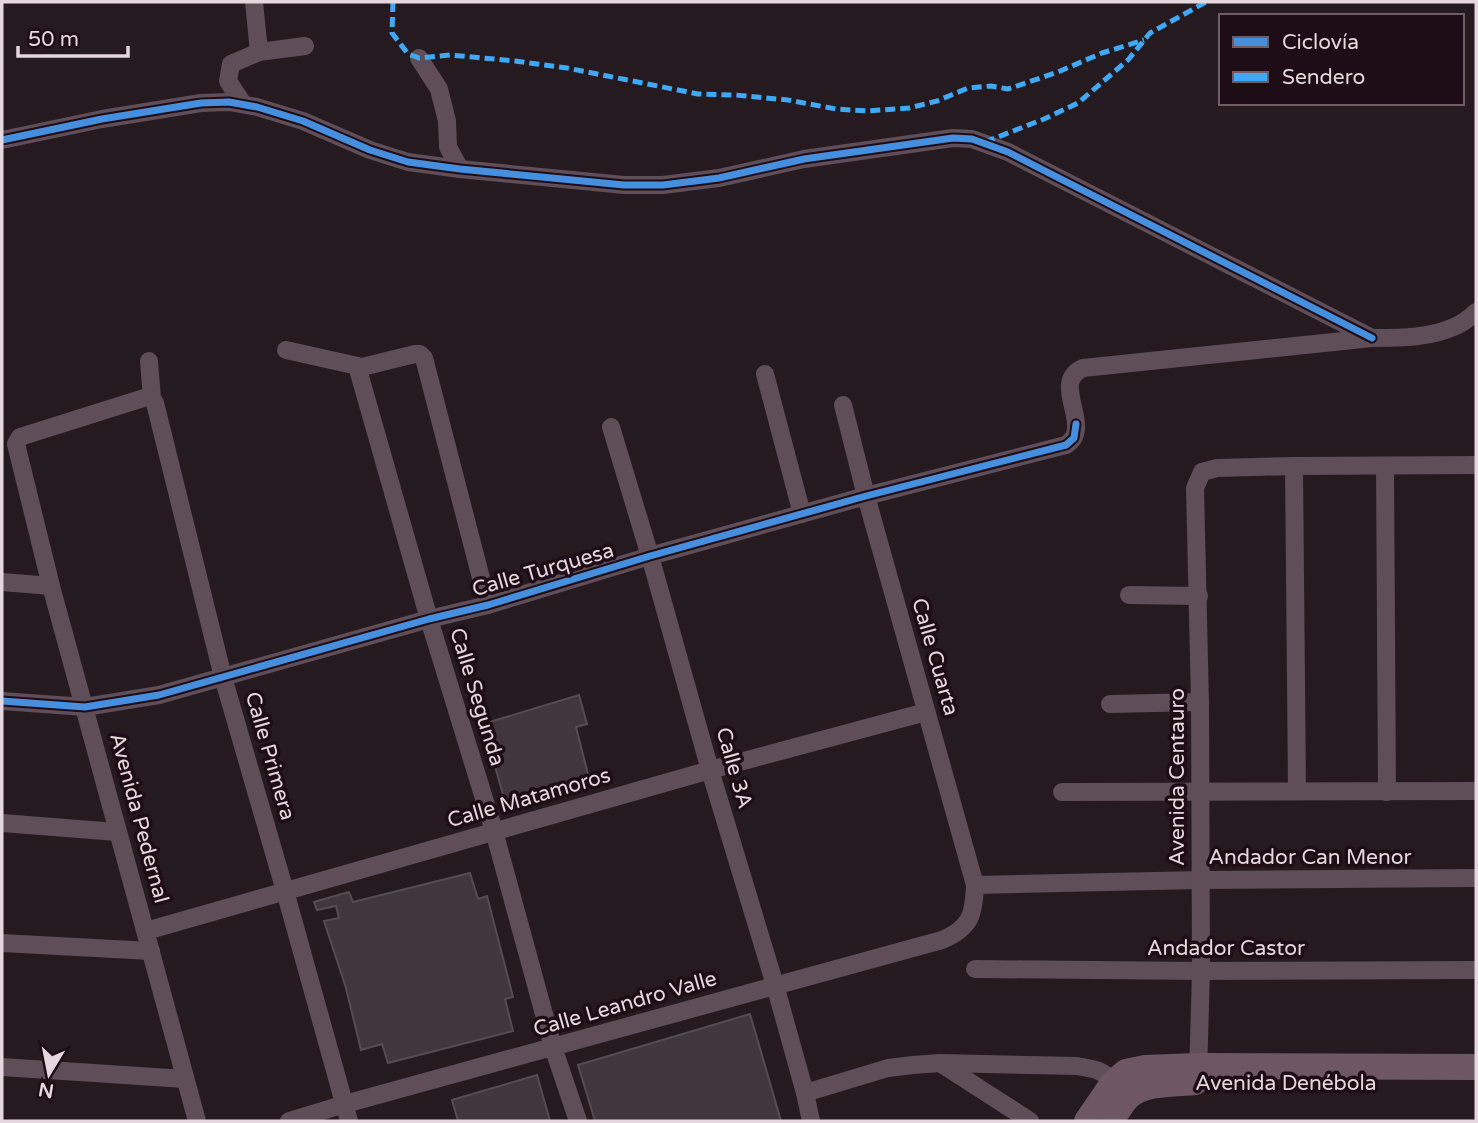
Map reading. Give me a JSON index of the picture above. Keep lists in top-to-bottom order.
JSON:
{
  "streets": {
    "main road": ["Avenida Denébola"],
    "street": [
      "Calle Turquesa",
      "Calle Cuarta",
      "Calle Segunda",
      "Calle Primera",
      "Calle 3A",
      "Avenida Centauro",
      "Calle Matamoros",
      "Avenida Pedernal",
      "Andador Can Menor",
      "Andador Castor",
      "Calle Leandro Valle"
    ]
  },
  "crossings": [
    ["Calle Turquesa", "Calle Cuarta"],
    ["Calle Turquesa", "Calle Segunda"],
    ["Calle Turquesa", "Calle Primera"],
    ["Calle Turquesa", "Calle 3A"],
    ["Calle Turquesa", "Avenida Pedernal"],
    ["Calle Cuarta", "Calle Matamoros"],
    ["Calle Cuarta", "Andador Can Menor"],
    ["Calle Cuarta", "Calle Leandro Valle"],
    ["Calle Segunda", "Calle Matamoros"],
    ["Calle Segunda", "Calle Leandro Valle"],
    ["Calle Primera", "Calle Matamoros"],
    ["Calle Primera", "Calle Leandro Valle"],
    ["Calle 3A", "Calle Matamoros"],
    ["Calle 3A", "Calle Leandro Valle"],
    ["Avenida Centauro", "Andador Can Menor"],
    ["Avenida Centauro", "Andador Castor"],
    ["Avenida Centauro", "Avenida Denébola"],
    ["Calle Matamoros", "Avenida Pedernal"]
  ],
  "legend": ["Ciclovía", "Sendero"],
  "scale_bar": "50 m",
  "north": "bottom"
}
